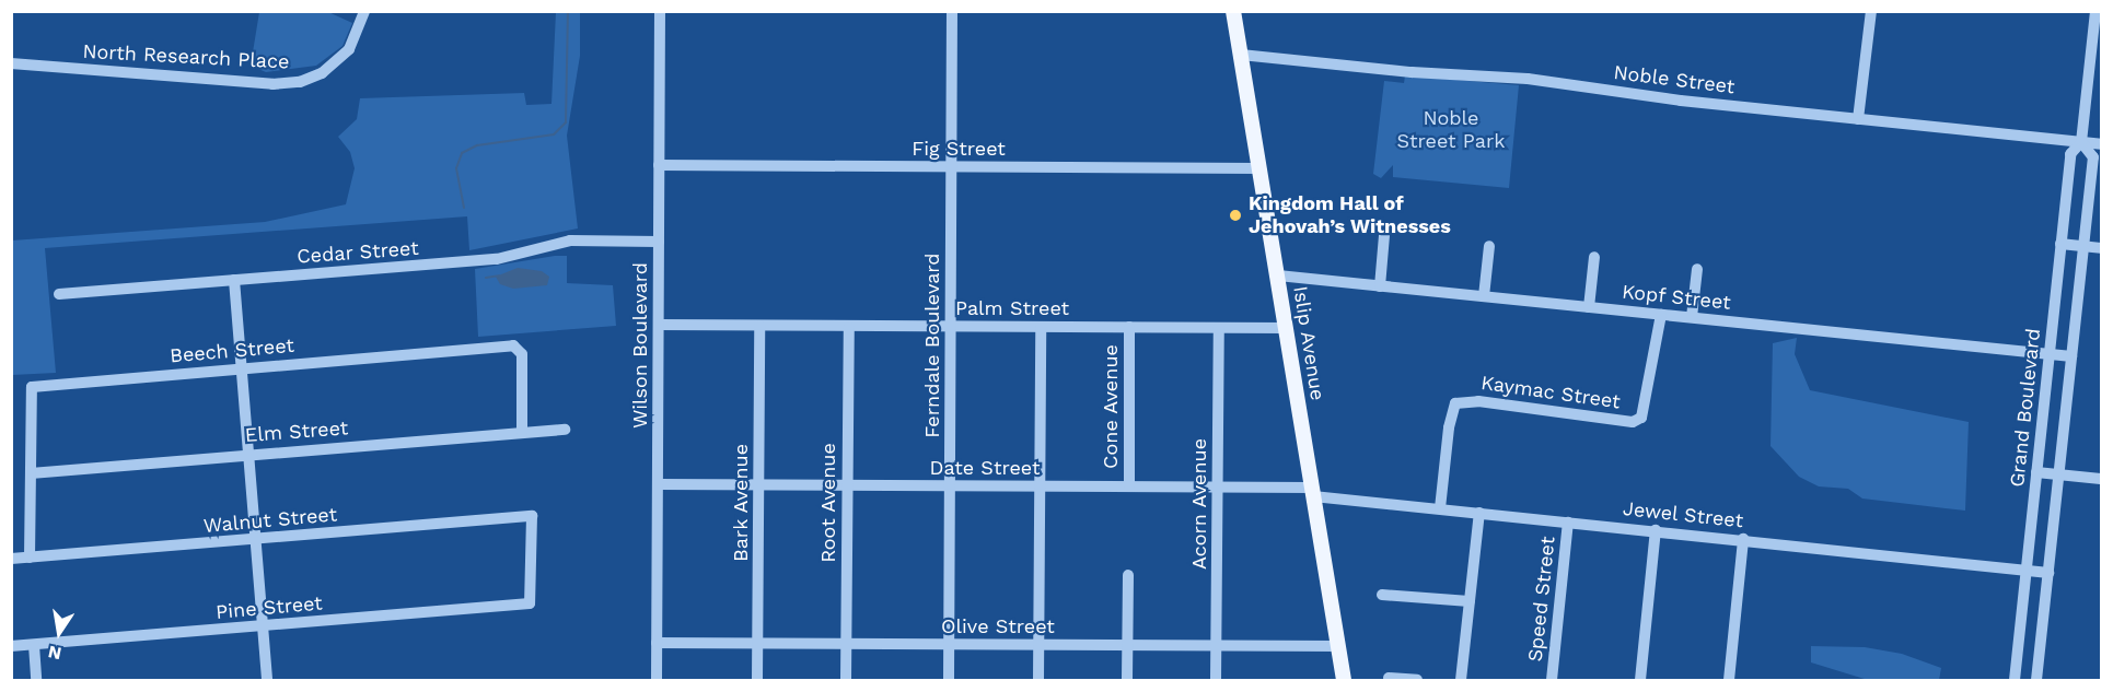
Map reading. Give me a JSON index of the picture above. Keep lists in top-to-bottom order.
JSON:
{
  "streets": {
    "main road": ["Islip Avenue"],
    "street": [
      "North Research Place",
      "Noble Street",
      "Fig Street",
      "Cedar Street",
      "Kopf Street",
      "Palm Street",
      "Wilson Boulevard",
      "Ferndale Boulevard",
      "Beech Street",
      "Kaymac Street",
      "Cone Avenue",
      "Grand Boulevard",
      "Elm Street",
      "Date Street",
      "Bark Avenue",
      "Root Avenue",
      "Acorn Avenue",
      "Jewel Street",
      "Walnut Street",
      "Speed Street",
      "Pine Street",
      "Olive Street"
    ]
  },
  "crossings": [
    ["Noble Street", "Islip Avenue"],
    ["Noble Street", "Grand Boulevard"],
    ["Fig Street", "Islip Avenue"],
    ["Fig Street", "Wilson Boulevard"],
    ["Fig Street", "Ferndale Boulevard"],
    ["Cedar Street", "Wilson Boulevard"],
    ["Kopf Street", "Islip Avenue"],
    ["Kopf Street", "Kaymac Street"],
    ["Kopf Street", "Grand Boulevard"],
    ["Palm Street", "Islip Avenue"],
    ["Palm Street", "Wilson Boulevard"],
    ["Palm Street", "Ferndale Boulevard"],
    ["Palm Street", "Cone Avenue"],
    ["Palm Street", "Bark Avenue"],
    ["Palm Street", "Root Avenue"],
    ["Palm Street", "Acorn Avenue"],
    ["Islip Avenue", "Date Street"],
    ["Islip Avenue", "Jewel Street"],
    ["Islip Avenue", "Olive Street"],
    ["Wilson Boulevard", "Date Street"],
    ["Wilson Boulevard", "Olive Street"],
    ["Ferndale Boulevard", "Date Street"],
    ["Ferndale Boulevard", "Olive Street"],
    ["Beech Street", "Elm Street"],
    ["Beech Street", "Walnut Street"],
    ["Kaymac Street", "Jewel Street"],
    ["Cone Avenue", "Date Street"],
    ["Grand Boulevard", "Jewel Street"],
    ["Date Street", "Bark Avenue"],
    ["Date Street", "Root Avenue"],
    ["Date Street", "Acorn Avenue"],
    ["Date Street", "Jewel Street"],
    ["Bark Avenue", "Olive Street"],
    ["Root Avenue", "Olive Street"],
    ["Acorn Avenue", "Olive Street"],
    ["Jewel Street", "Speed Street"],
    ["Walnut Street", "Pine Street"]
  ],
  "parks": ["Noble Street Park"],
  "places": ["Kingdom Hall of Jehovah’s Witnesses"],
  "north": "bottom"
}
